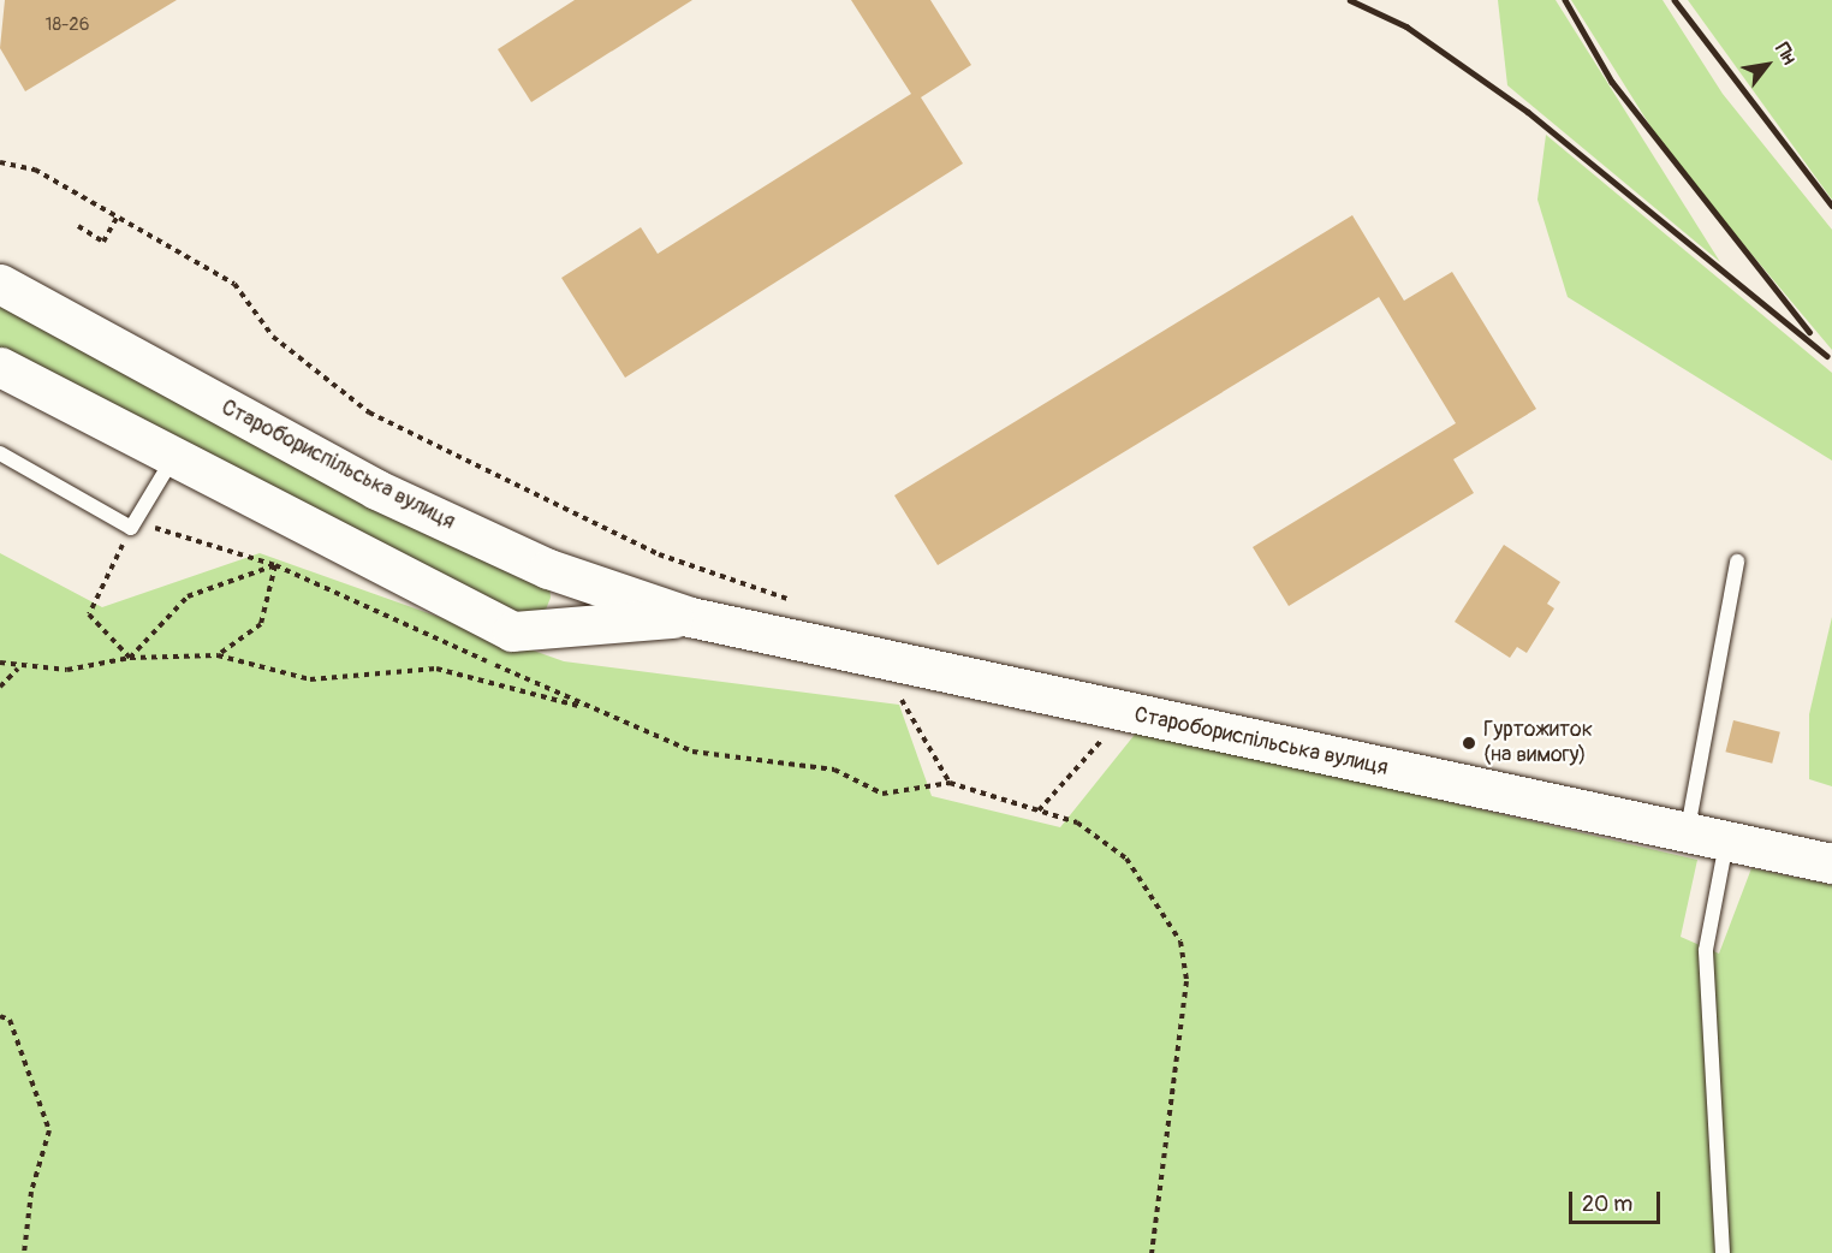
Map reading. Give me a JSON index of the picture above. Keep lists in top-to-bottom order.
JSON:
{
  "streets": {
    "main road": ["Старобориспільська вулиця"]
  },
  "places": ["Гуртожиток (на вимогу)"],
  "house_numbers": ["18-26"],
  "scale_bar": "20 m",
  "north": "top right"
}
